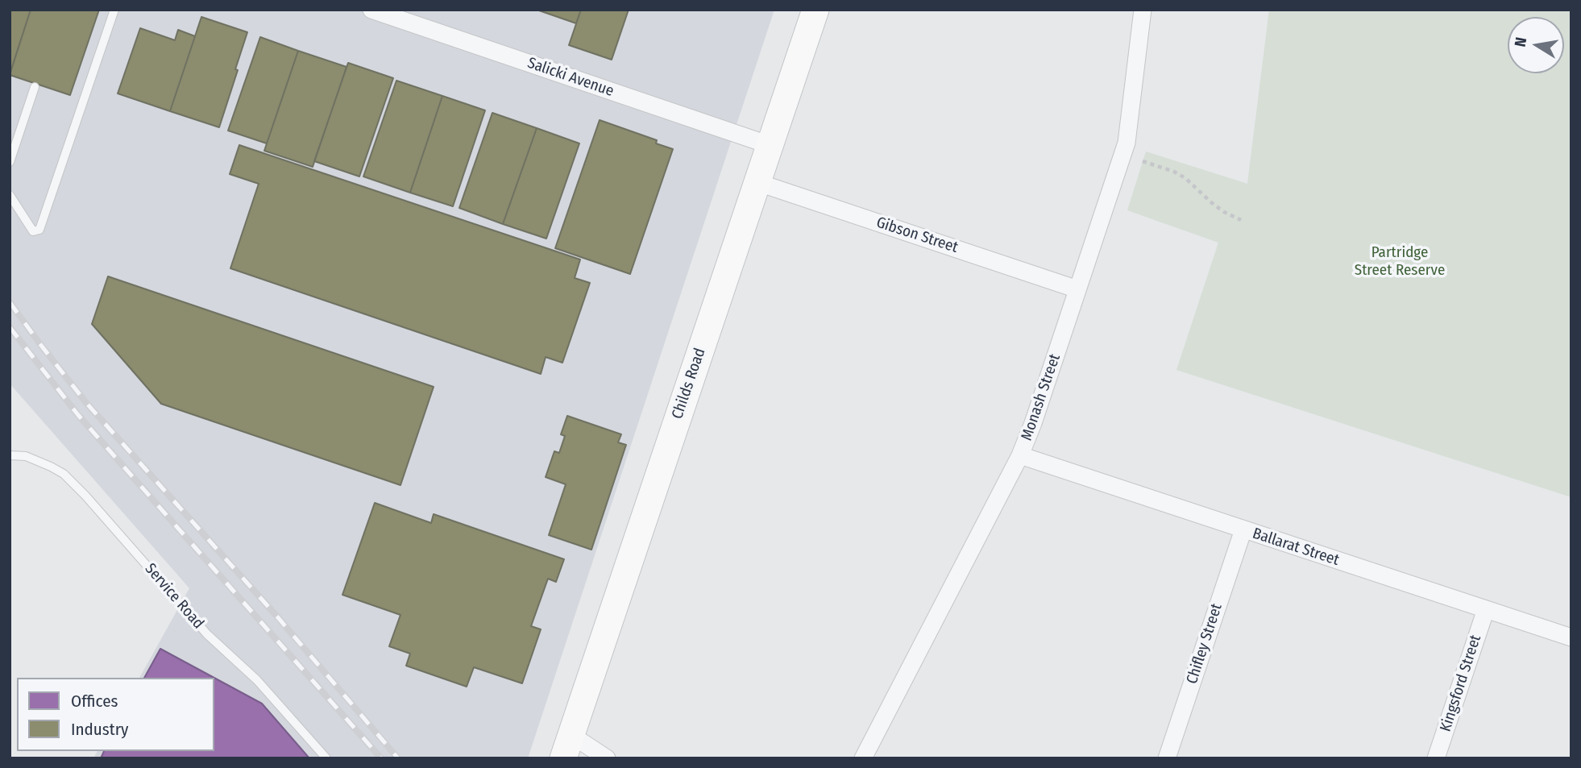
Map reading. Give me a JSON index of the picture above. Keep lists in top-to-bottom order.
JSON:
{
  "streets": {
    "main road": ["Childs Road"],
    "street": [
      "Salicki Avenue",
      "Gibson Street",
      "Monash Street",
      "Ballarat Street",
      "Chifley Street",
      "Kingsford Street"
    ],
    "lane": ["Service Road"]
  },
  "crossings": [
    ["Salicki Avenue", "Childs Road"],
    ["Gibson Street", "Childs Road"],
    ["Gibson Street", "Monash Street"],
    ["Monash Street", "Ballarat Street"],
    ["Ballarat Street", "Chifley Street"],
    ["Ballarat Street", "Kingsford Street"]
  ],
  "parks": ["Partridge Street Reserve"],
  "legend": ["Offices", "Industry"],
  "north": "left"
}
